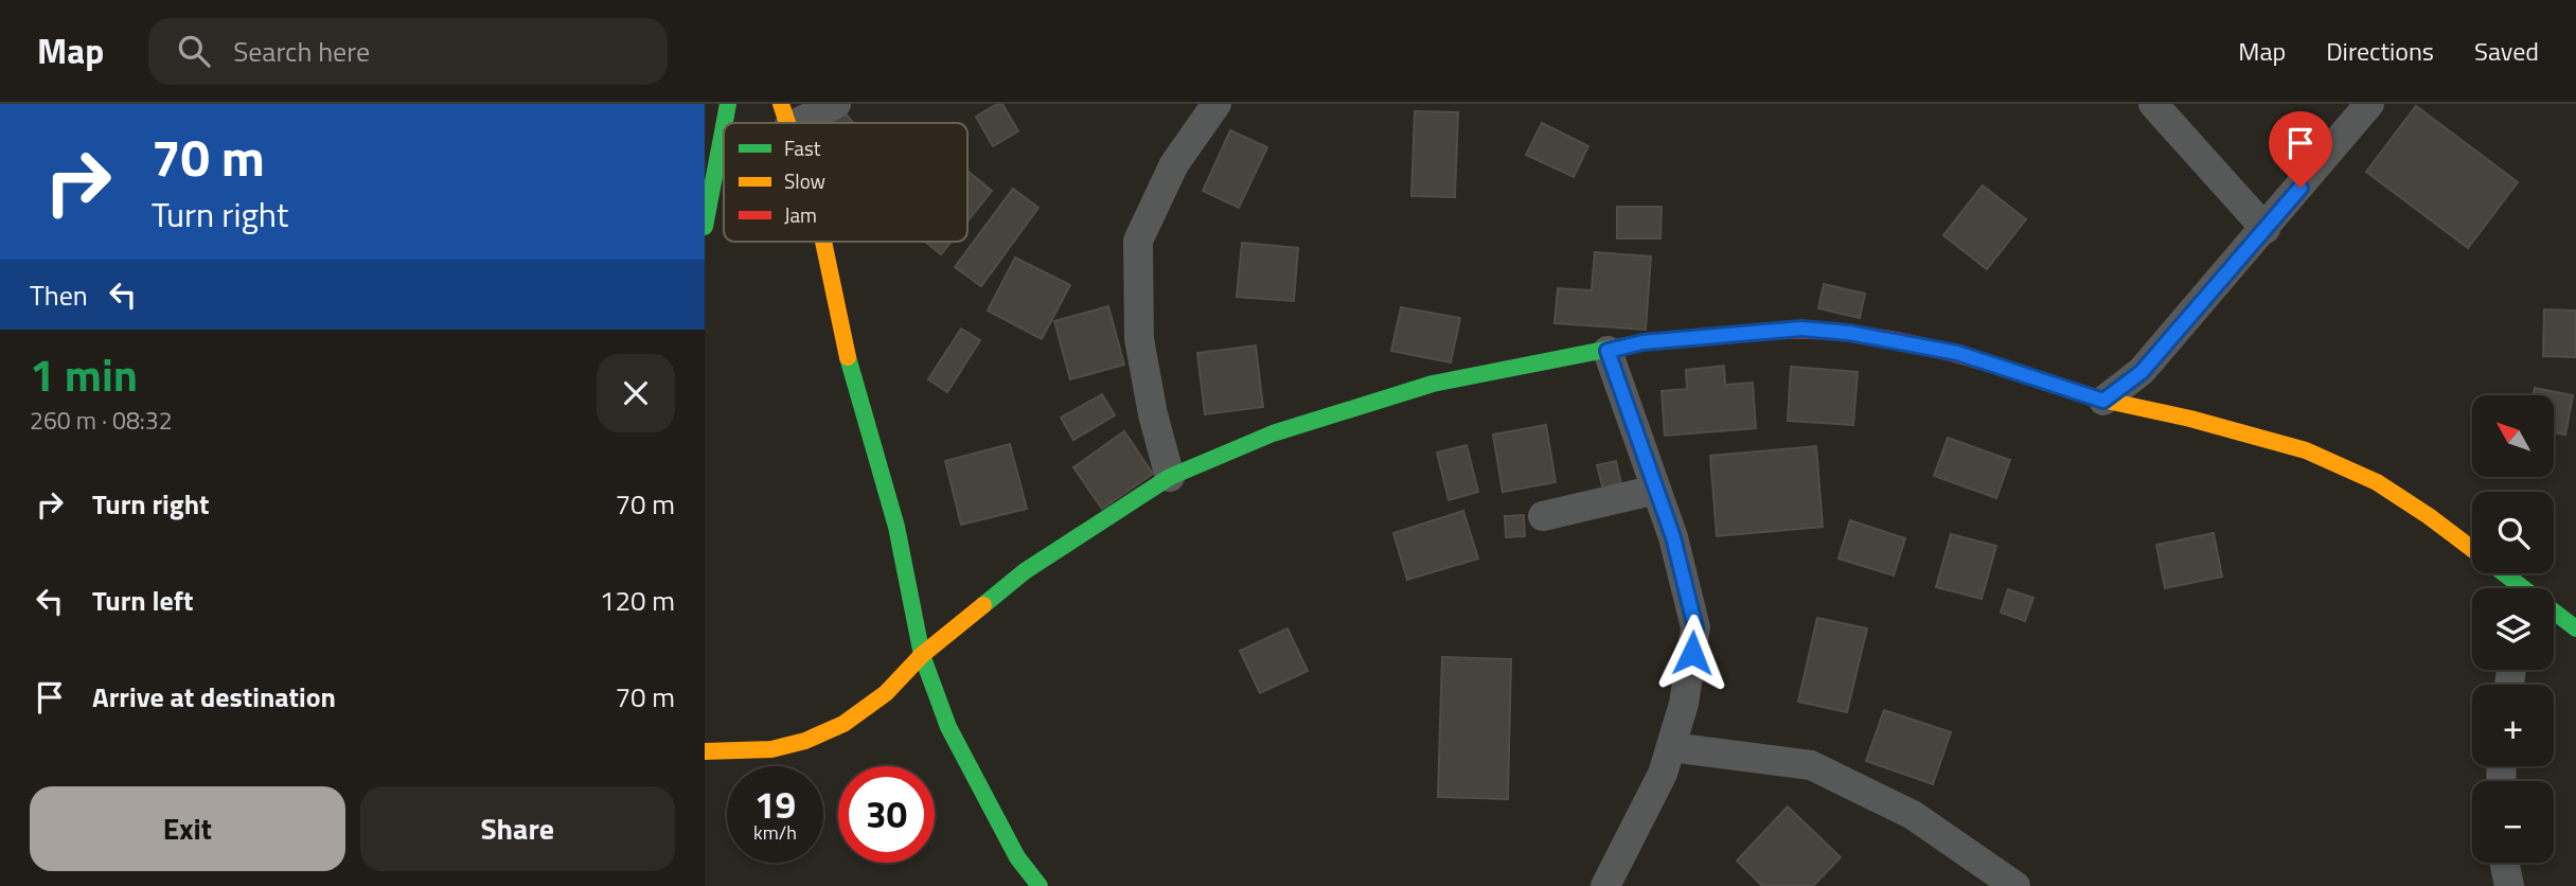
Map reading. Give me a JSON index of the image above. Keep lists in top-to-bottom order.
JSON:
{
  "legend": ["Fast", "Slow", "Jam"],
  "north": "top left",
  "page": {
    "header": "Map",
    "search": "Search here",
    "nav": ["Map", "Directions", "Saved"],
    "turn": ["70 m", "Turn right"],
    "then": "Then",
    "heading": ["1 min", "260 m · 08:32"],
    "map_buttons": ["+", "−"],
    "list": [
      {
        "name": "Turn right",
        "value": "70 m"
      },
      {
        "name": "Turn left",
        "value": "120 m"
      },
      {
        "name": "Arrive at destination",
        "value": "70 m"
      }
    ],
    "speed": "19 km/h",
    "limit": "30",
    "buttons": ["Exit", "Share"]
  }
}
